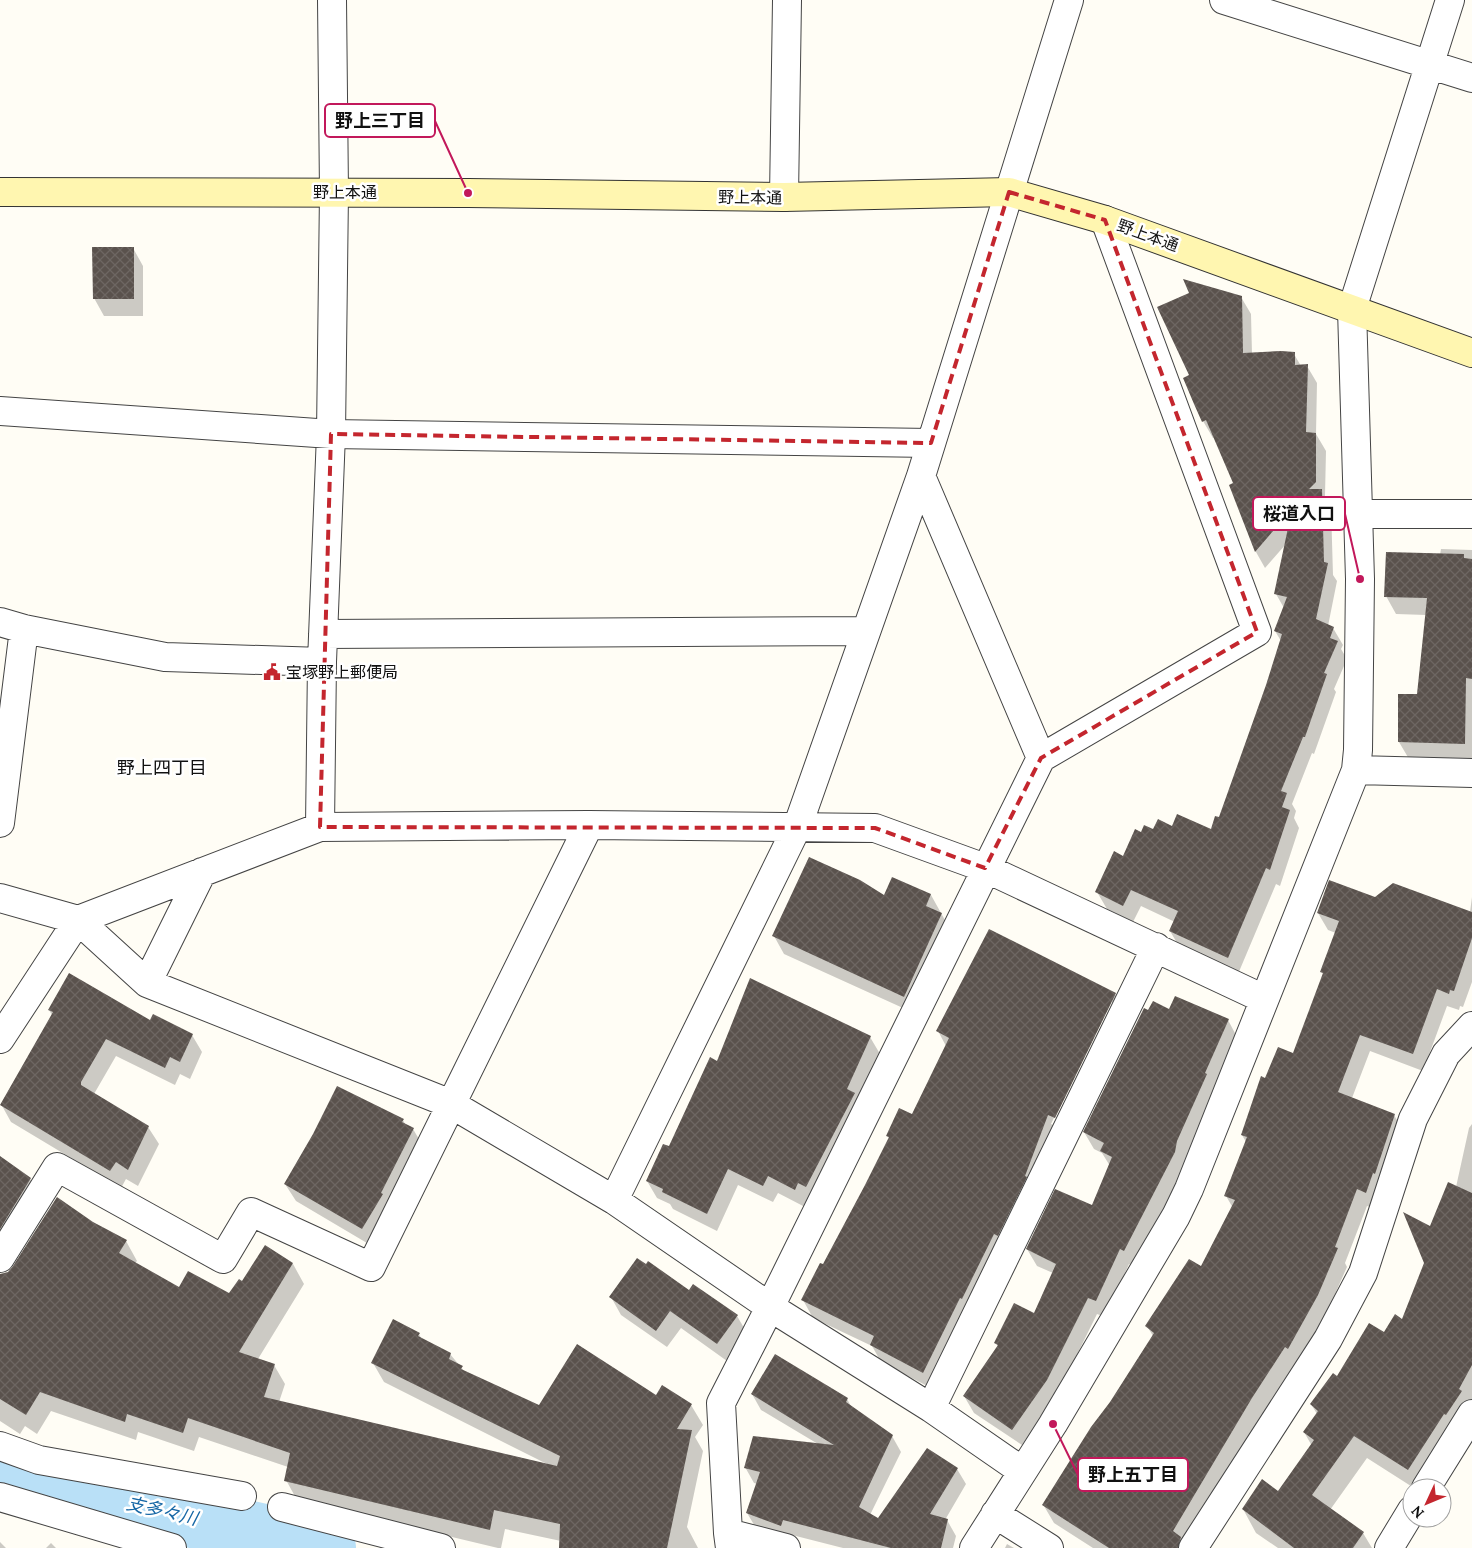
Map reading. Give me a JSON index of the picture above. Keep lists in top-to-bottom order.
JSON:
{
  "streets": {
    "street": ["野上本通"]
  },
  "districts": ["野上四丁目"],
  "water": ["支多々川"],
  "places": {
    "other": ["野上三丁目", "桜道入口", "野上五丁目"],
    "public building": ["宝塚野上郵便局"]
  },
  "north": "bottom left"
}
